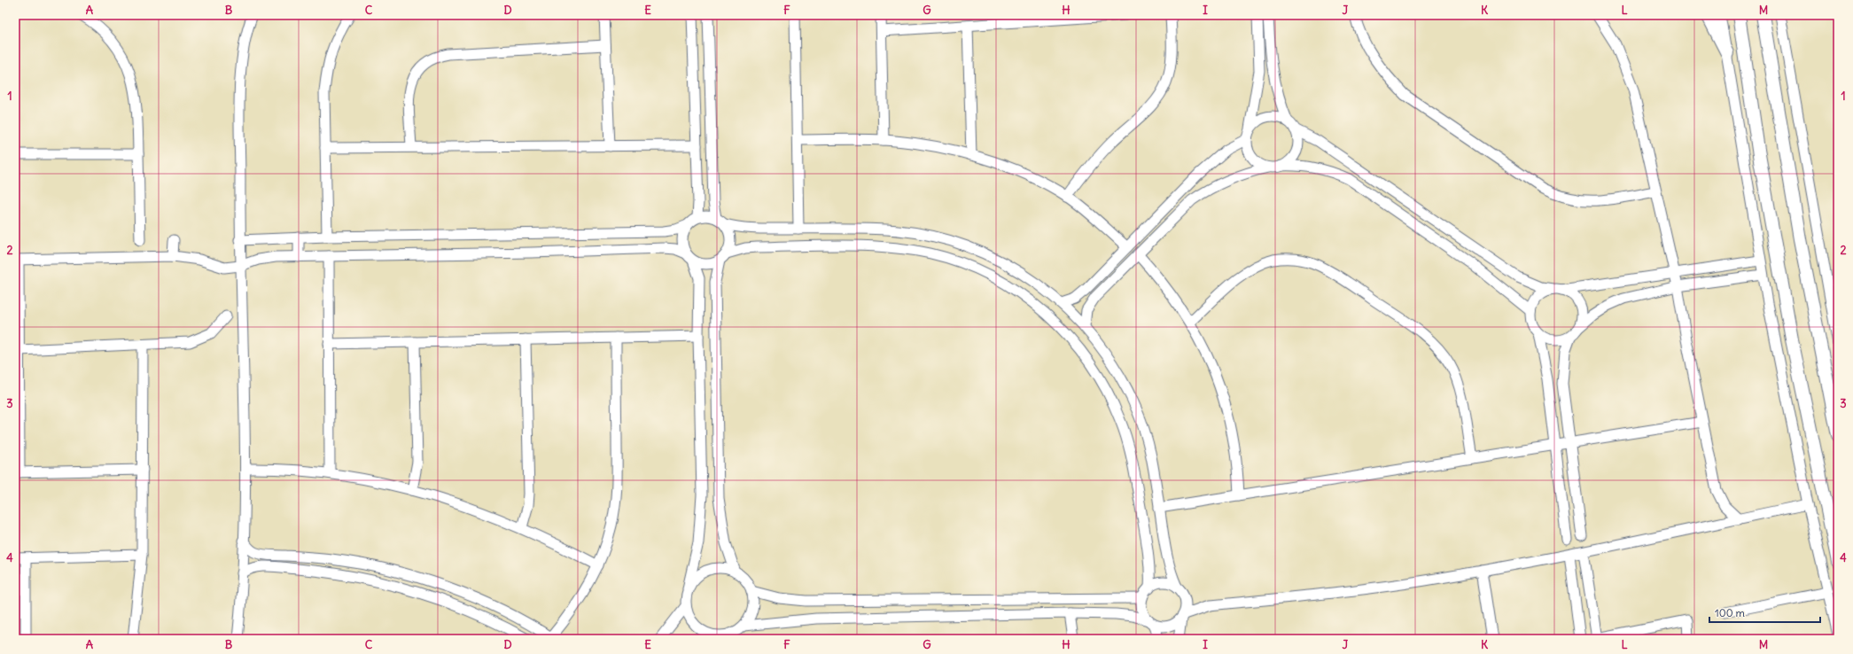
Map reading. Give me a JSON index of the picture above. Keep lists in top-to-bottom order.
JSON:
{
  "scale_bar": "100 m",
  "grid": {
    "columns": [
      "A",
      "B",
      "C",
      "D",
      "E",
      "F",
      "G",
      "H",
      "I",
      "J",
      "K",
      "L",
      "M"
    ],
    "rows": [
      "1",
      "2",
      "3",
      "4"
    ]
  }
}
